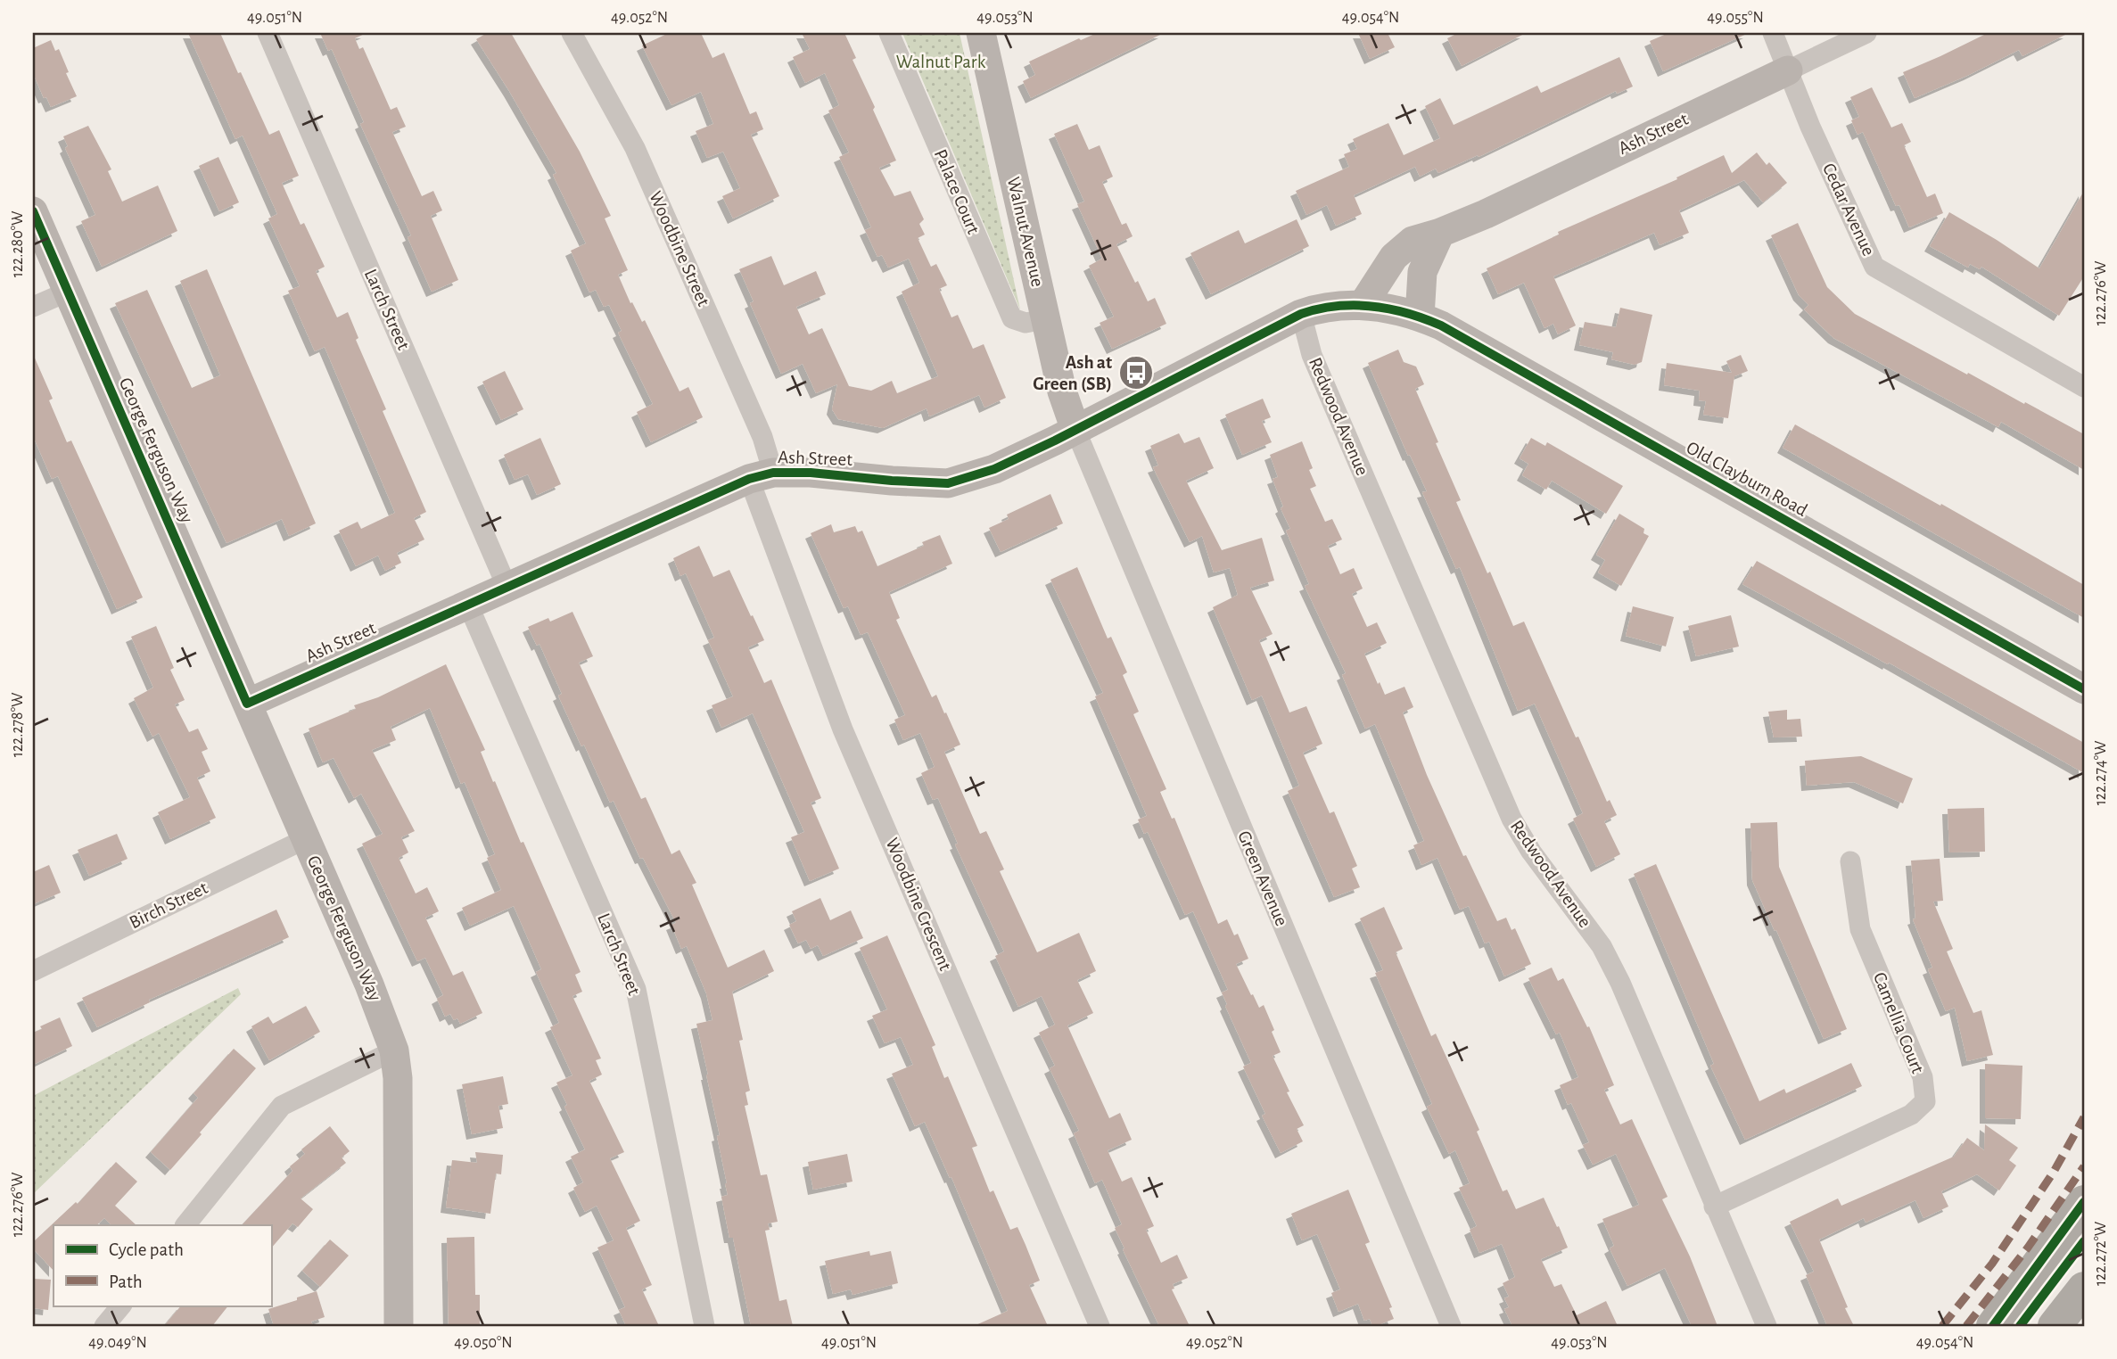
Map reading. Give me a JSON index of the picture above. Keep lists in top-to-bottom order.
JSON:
{
  "streets": {
    "main road": [
      "Ash Street",
      "Walnut Avenue",
      "George Ferguson Way",
      "Old Clayburn Road"
    ],
    "street": [
      "Palace Court",
      "Cedar Avenue",
      "Woodbine Street",
      "Larch Street",
      "Redwood Avenue",
      "Green Avenue",
      "Woodbine Crescent",
      "Birch Street",
      "Camellia Court"
    ]
  },
  "crossings": [
    ["Ash Street", "Cedar Avenue"],
    ["Ash Street", "Walnut Avenue"],
    ["Ash Street", "Woodbine Street"],
    ["Ash Street", "Larch Street"],
    ["Ash Street", "Redwood Avenue"],
    ["Ash Street", "George Ferguson Way"],
    ["Ash Street", "Old Clayburn Road"],
    ["Ash Street", "Green Avenue"],
    ["Ash Street", "Woodbine Crescent"],
    ["Palace Court", "Walnut Avenue"],
    ["Walnut Avenue", "Green Avenue"],
    ["Woodbine Street", "Woodbine Crescent"],
    ["Redwood Avenue", "Camellia Court"],
    ["George Ferguson Way", "Birch Street"]
  ],
  "parks": ["Walnut Park"],
  "places": {
    "bus stop": ["Ash at Green (SB)"]
  },
  "legend": ["Cycle path", "Path"],
  "coordinates": [
    "49.051°N",
    "49.052°N",
    "49.053°N",
    "49.054°N",
    "49.055°N",
    "122.280°W",
    "122.276°W",
    "122.278°W",
    "122.274°W",
    "122.272°W",
    "49.049°N",
    "49.050°N"
  ]
}
